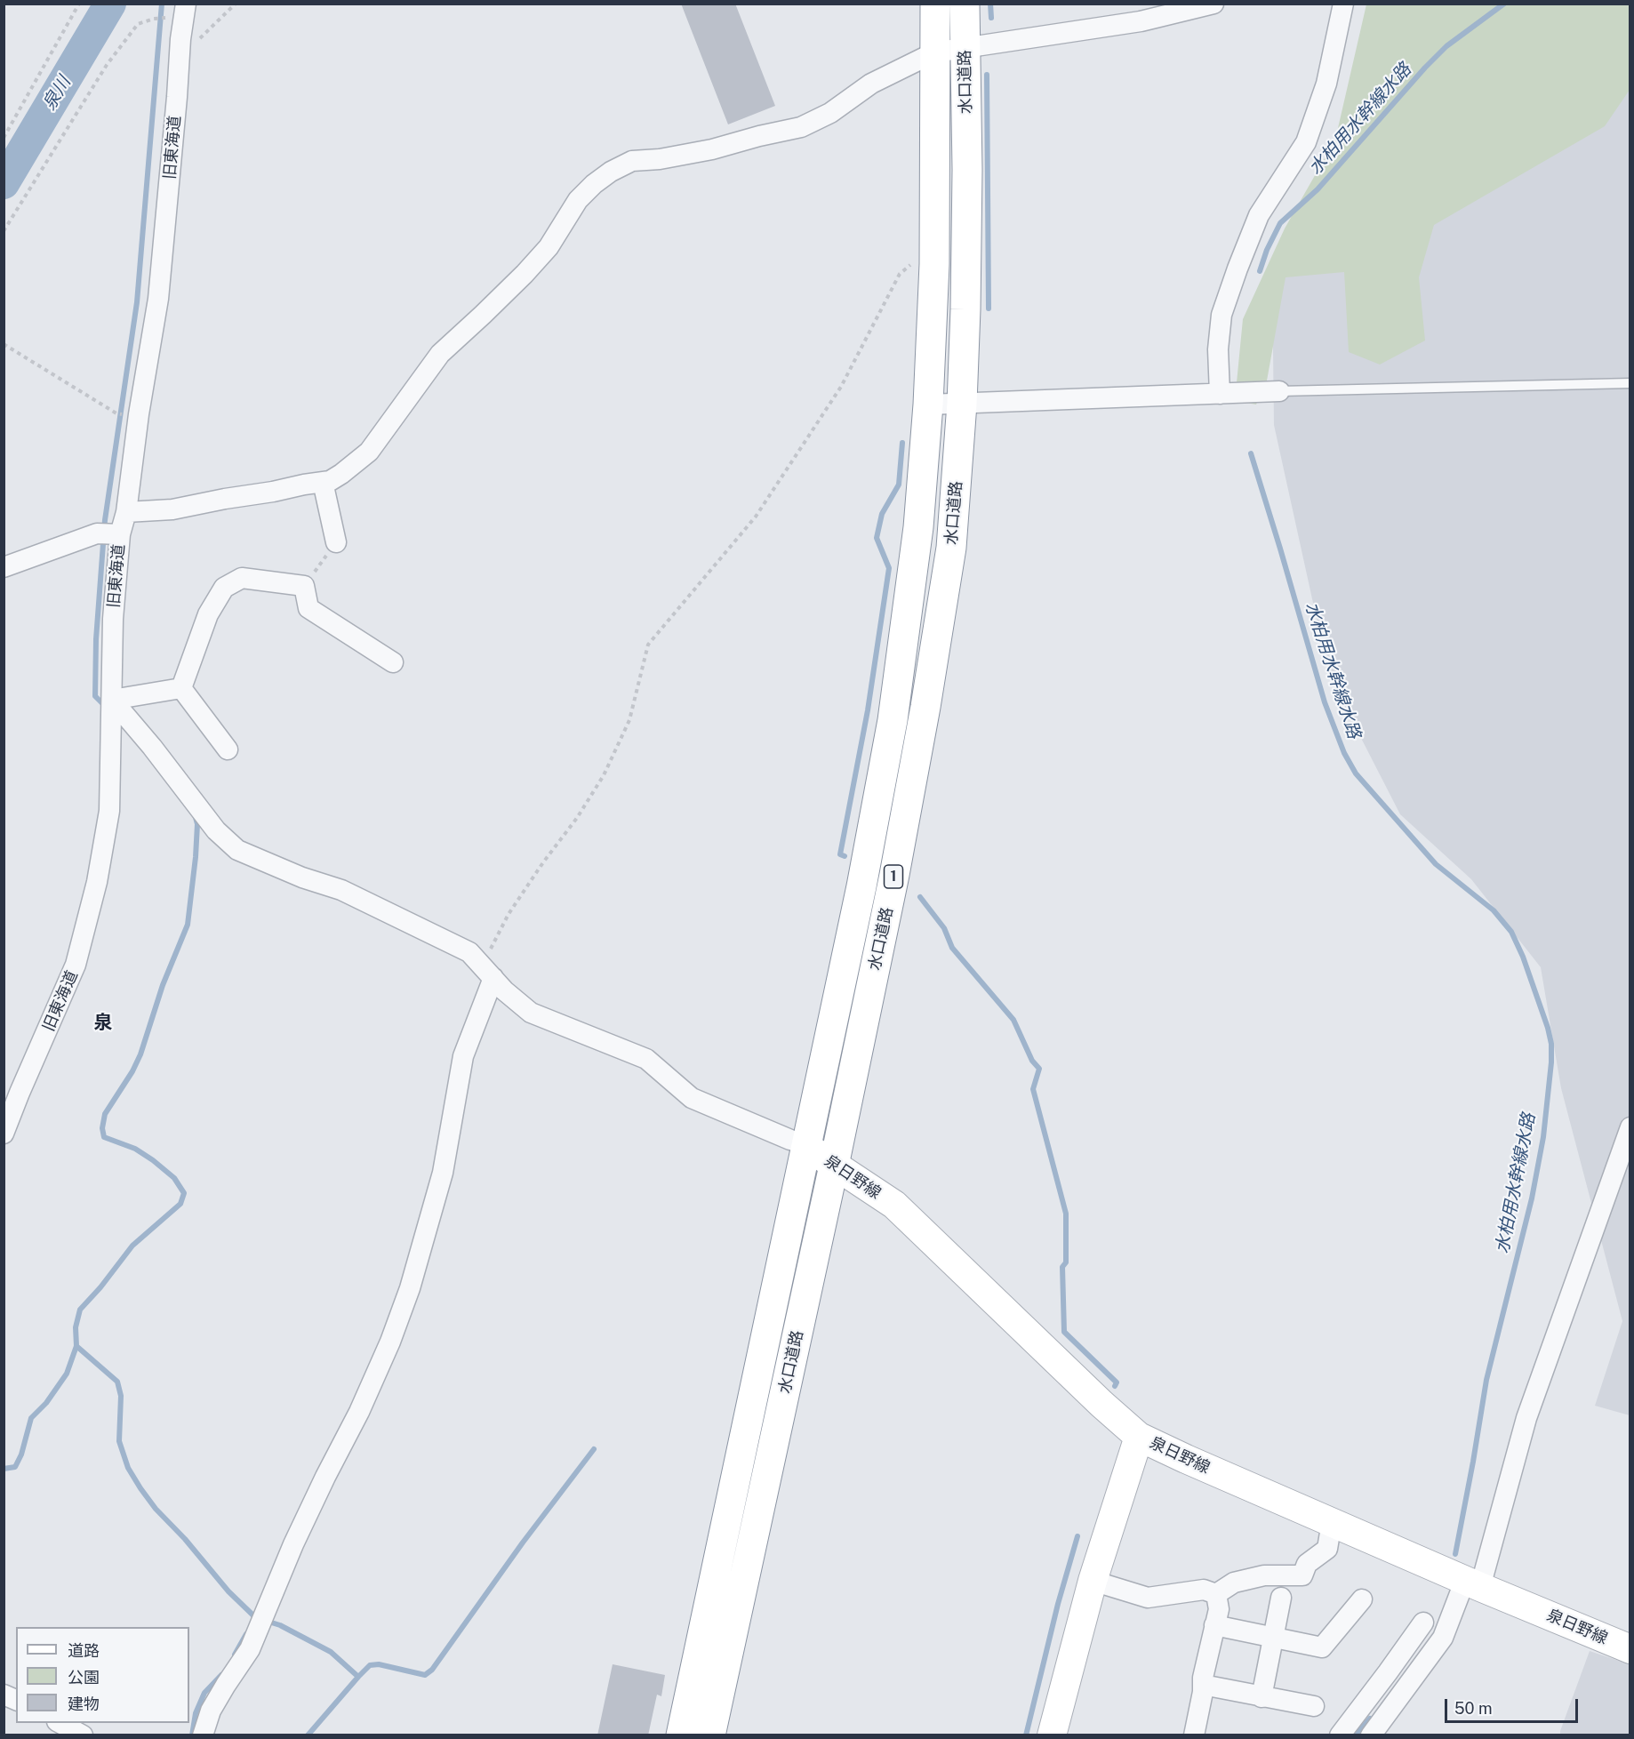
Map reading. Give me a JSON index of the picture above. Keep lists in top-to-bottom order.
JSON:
{
  "streets": {
    "highway": ["水口道路", "1"],
    "main road": ["泉日野線"],
    "street": ["旧東海道"]
  },
  "crossings": [
    ["水口道路", "泉日野線"]
  ],
  "districts": ["泉"],
  "water": ["泉川", "水柏用水幹線水路"],
  "legend": ["道路", "公園", "建物"],
  "scale_bar": "50 m"
}
